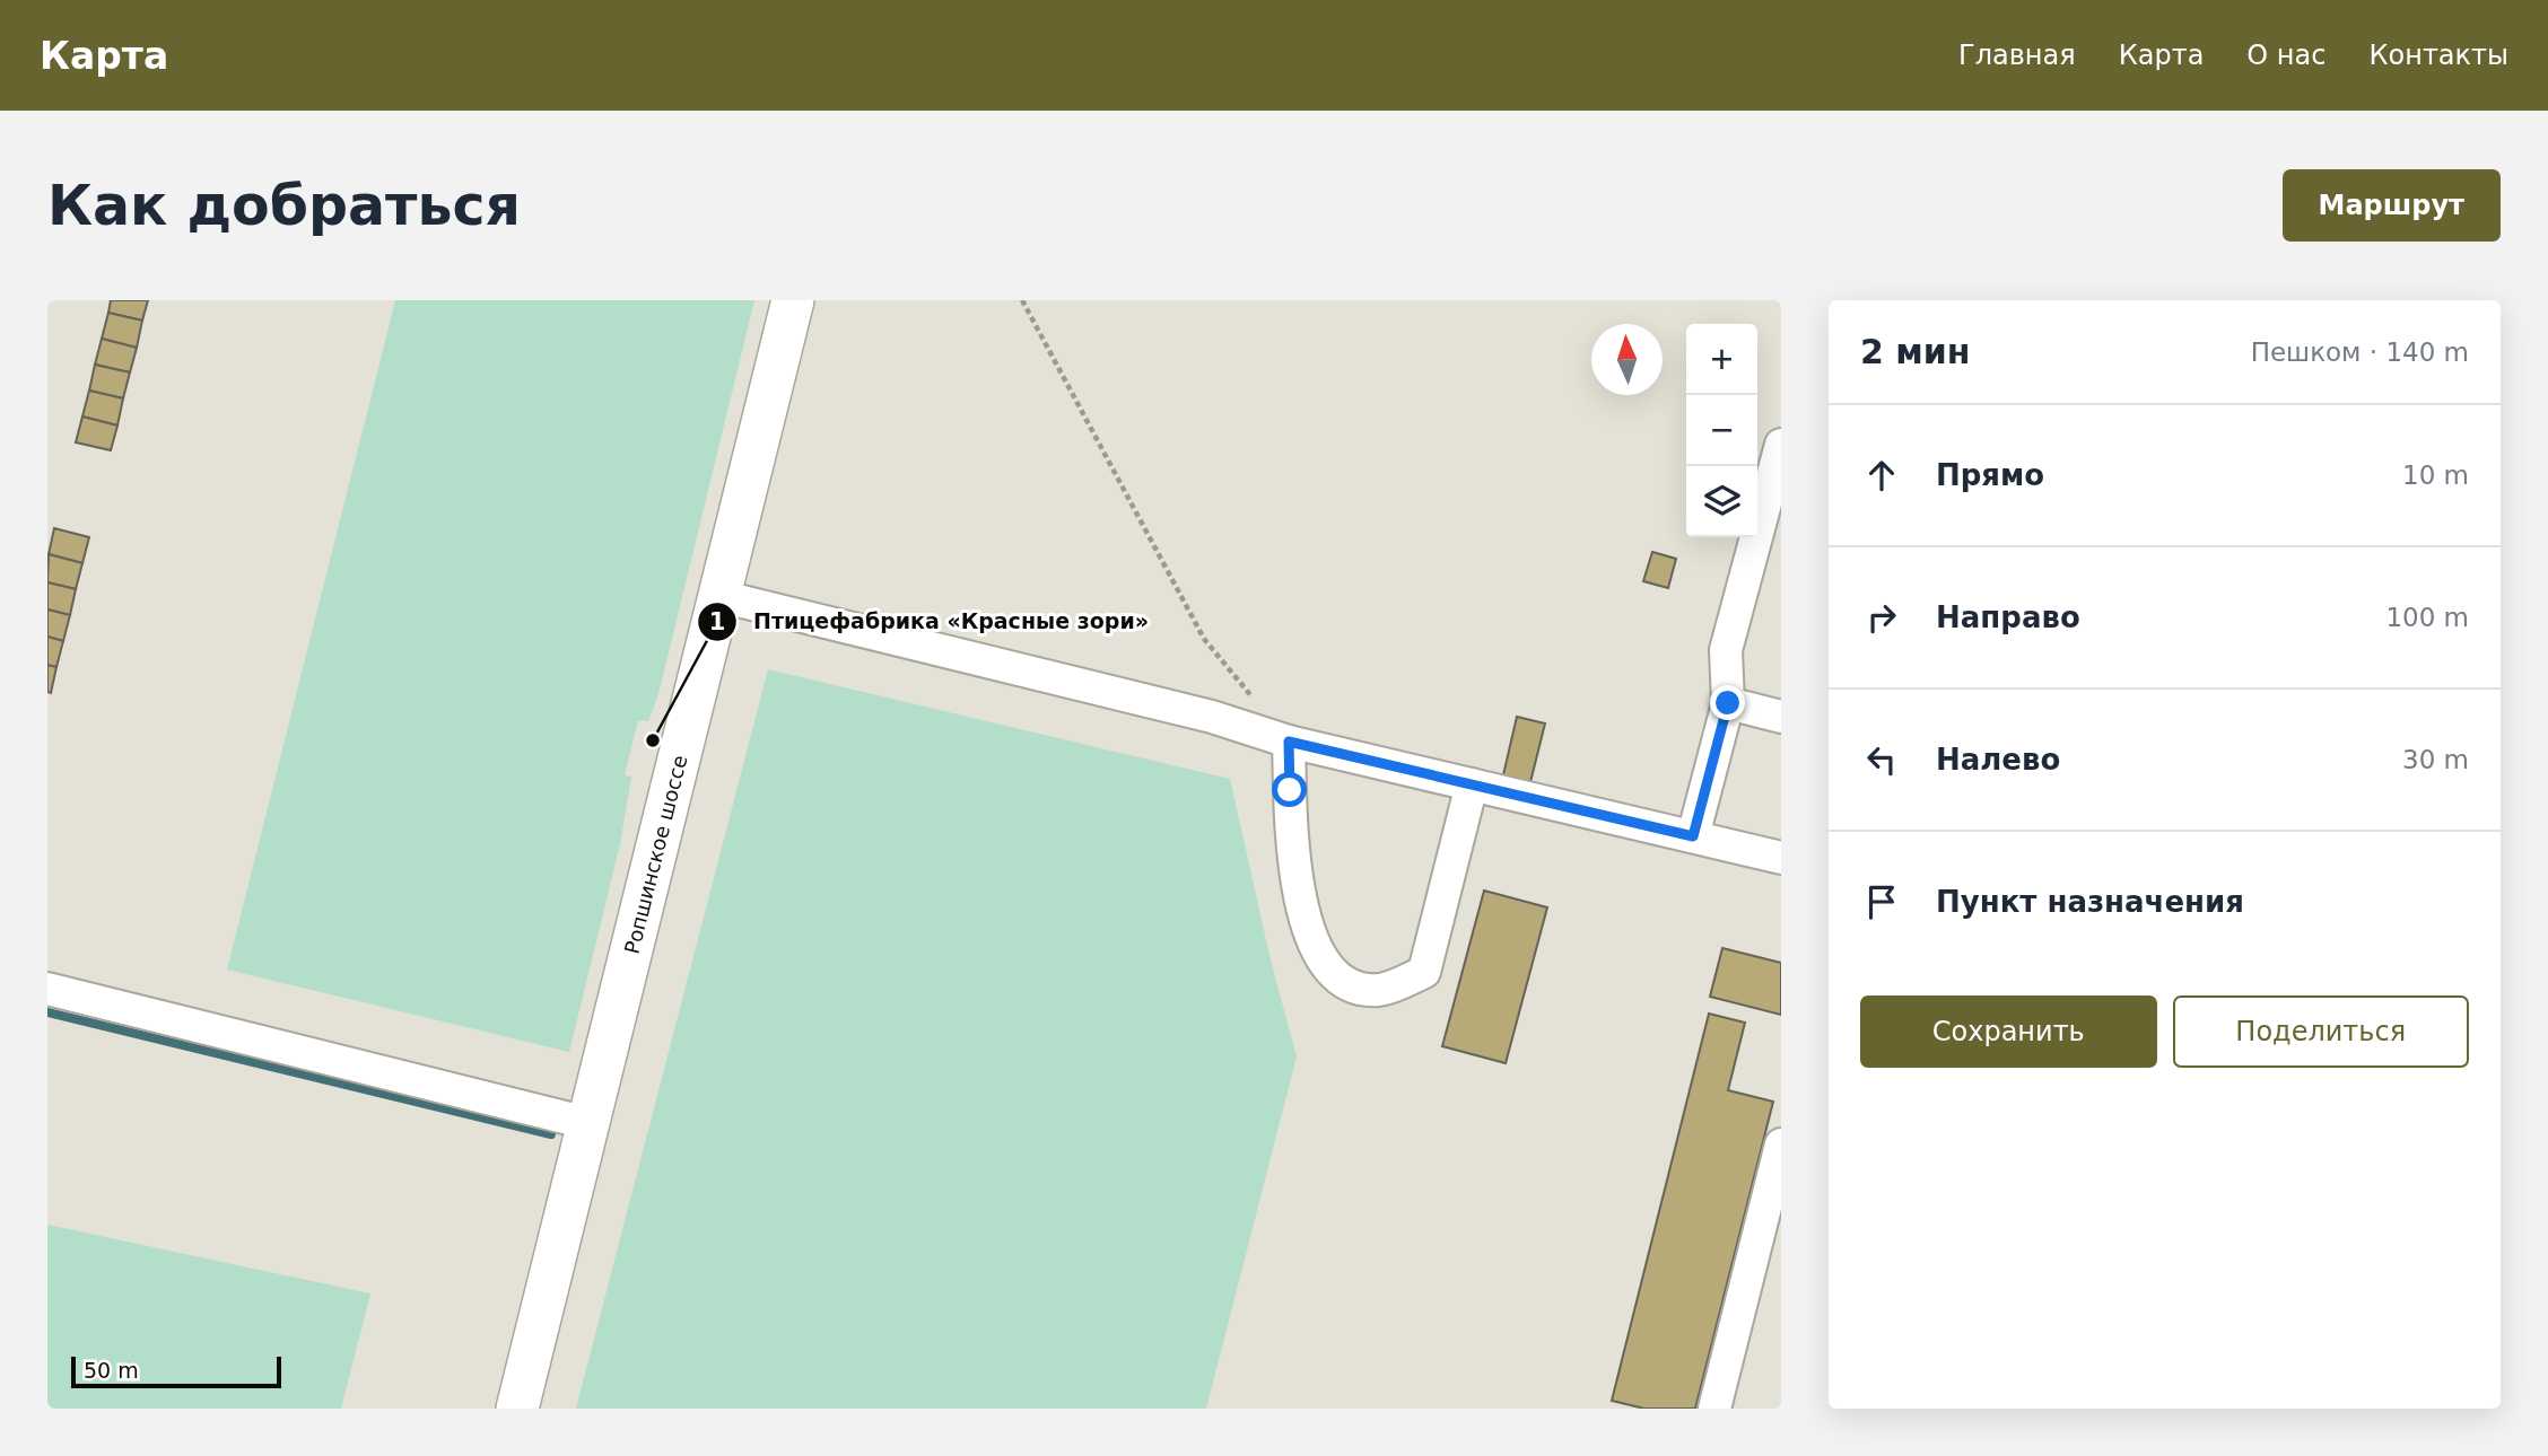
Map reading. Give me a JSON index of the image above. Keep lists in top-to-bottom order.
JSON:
{
  "streets": {
    "main road": ["Ропшинское шоссе"]
  },
  "places": ["Птицефабрика «Красные зори»"],
  "scale_bar": "50 m",
  "north": "top",
  "page": {
    "header": "Карта",
    "nav": [
      "Главная",
      "Карта",
      "О нас",
      "Контакты"
    ],
    "buttons": [
      "Маршрут",
      ["Сохранить", "Поделиться"]
    ],
    "title": "Как добраться",
    "heading": ["2 мин", "Пешком · 140 m"],
    "map_buttons": ["+", "−"],
    "list": [
      ["Прямо", "10 m"],
      ["Направо", "100 m"],
      ["Налево", "30 m"],
      "Пункт назначения"
    ],
    "scale": "50 m"
  }
}
